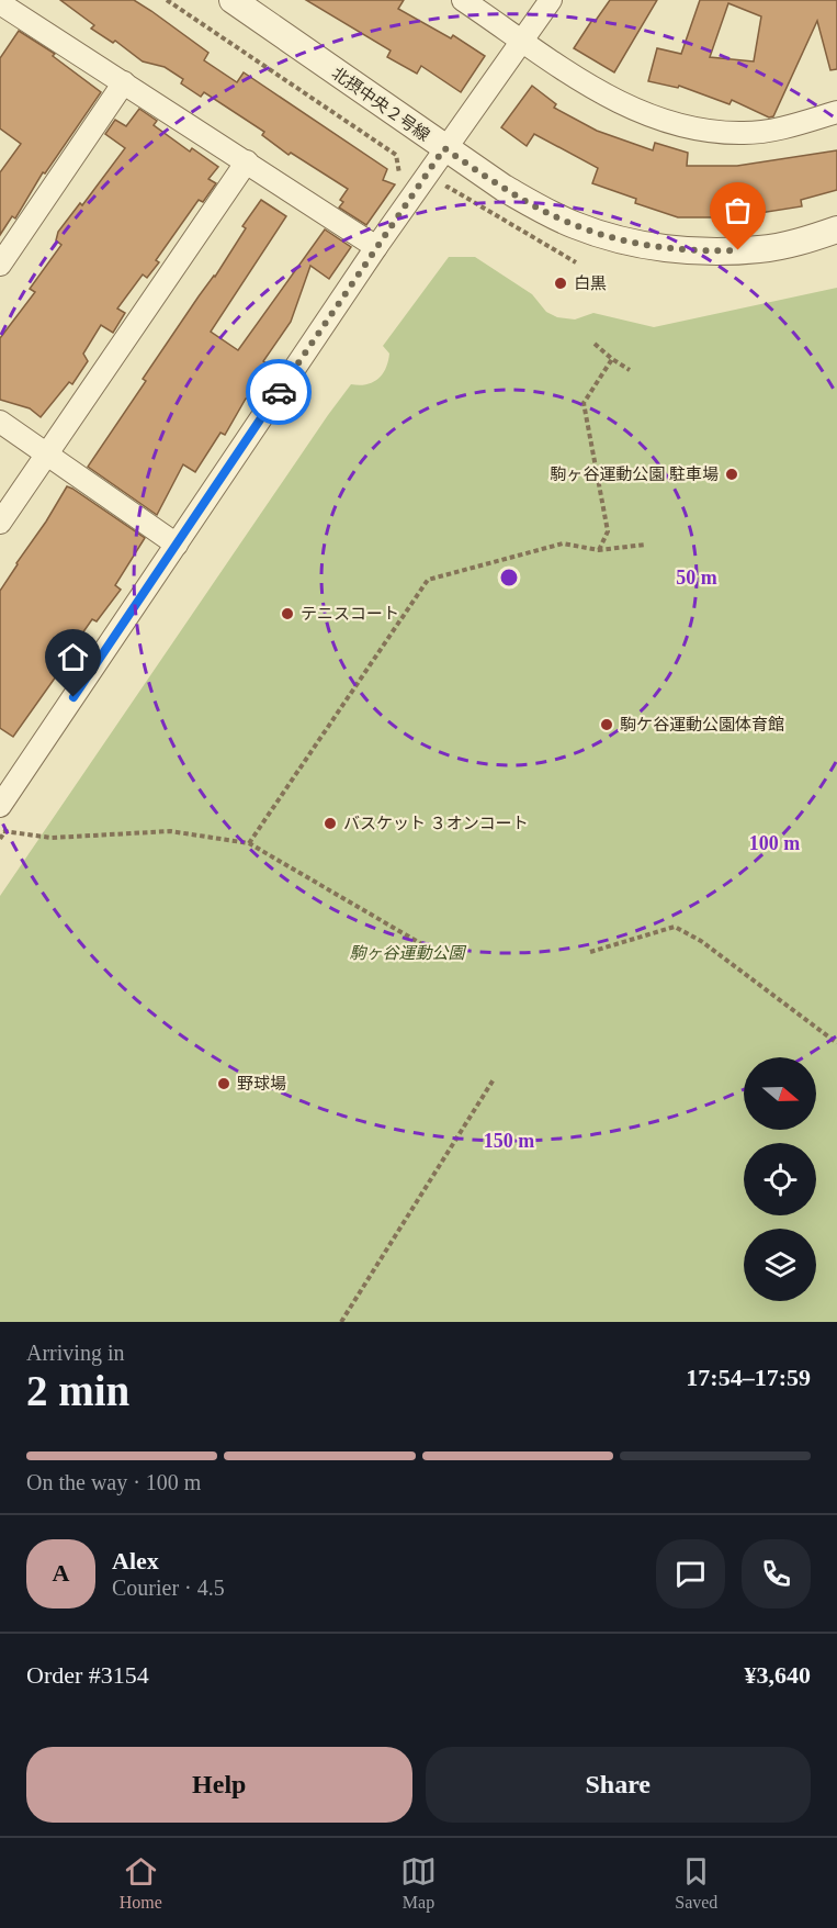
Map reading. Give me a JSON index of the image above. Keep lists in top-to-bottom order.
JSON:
{
  "streets": {
    "street": ["北摂中央２号線"]
  },
  "parks": ["駒ヶ谷運動公園"],
  "places": [
    "白黒",
    "駒ヶ谷運動公園 駐車場",
    "テニスコート",
    "駒ケ谷運動公園体育館",
    "バスケット ３オンコート",
    "野球場"
  ],
  "north": "right",
  "page": {
    "heading": ["2 min", "Arriving in", "17:54–17:59"],
    "panel": [
      "Alex",
      "Courier · 4.5",
      "Order #3154",
      "¥3,640"
    ],
    "bar": "On the way · 100 m",
    "round": "A",
    "buttons": ["Help", "Share"],
    "tabs": ["Home", "Map", "Saved"]
  },
  "rings": ["50 m", "100 m", "150 m"]
}
